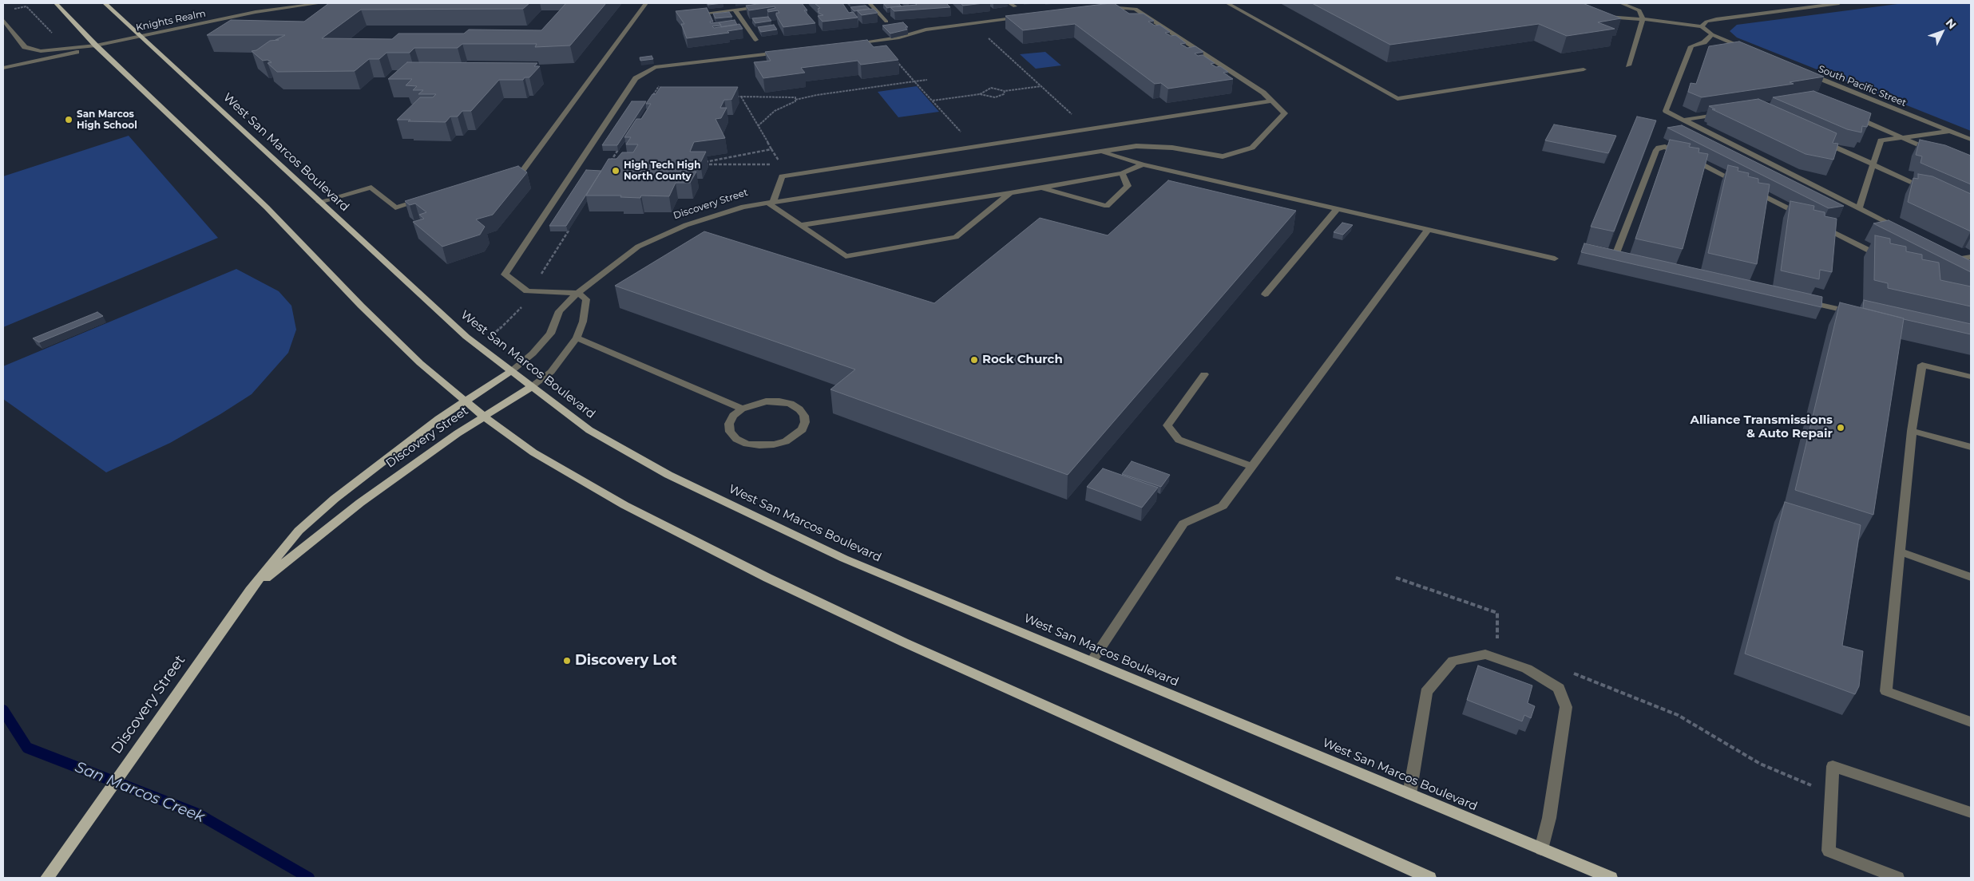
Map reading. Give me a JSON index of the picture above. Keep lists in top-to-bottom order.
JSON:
{
  "streets": {
    "main road": ["West San Marcos Boulevard", "Discovery Street"],
    "street": ["Knights Realm", "South Pacific Street"]
  },
  "crossings": [
    ["Knights Realm", "West San Marcos Boulevard"],
    ["West San Marcos Boulevard", "Discovery Street"]
  ],
  "water": ["San Marcos Creek"],
  "places": [
    "San Marcos High School",
    "High Tech High North County",
    "Rock Church",
    "Alliance Transmissions & Auto Repair",
    "Discovery Lot"
  ],
  "north": "top right"
}
